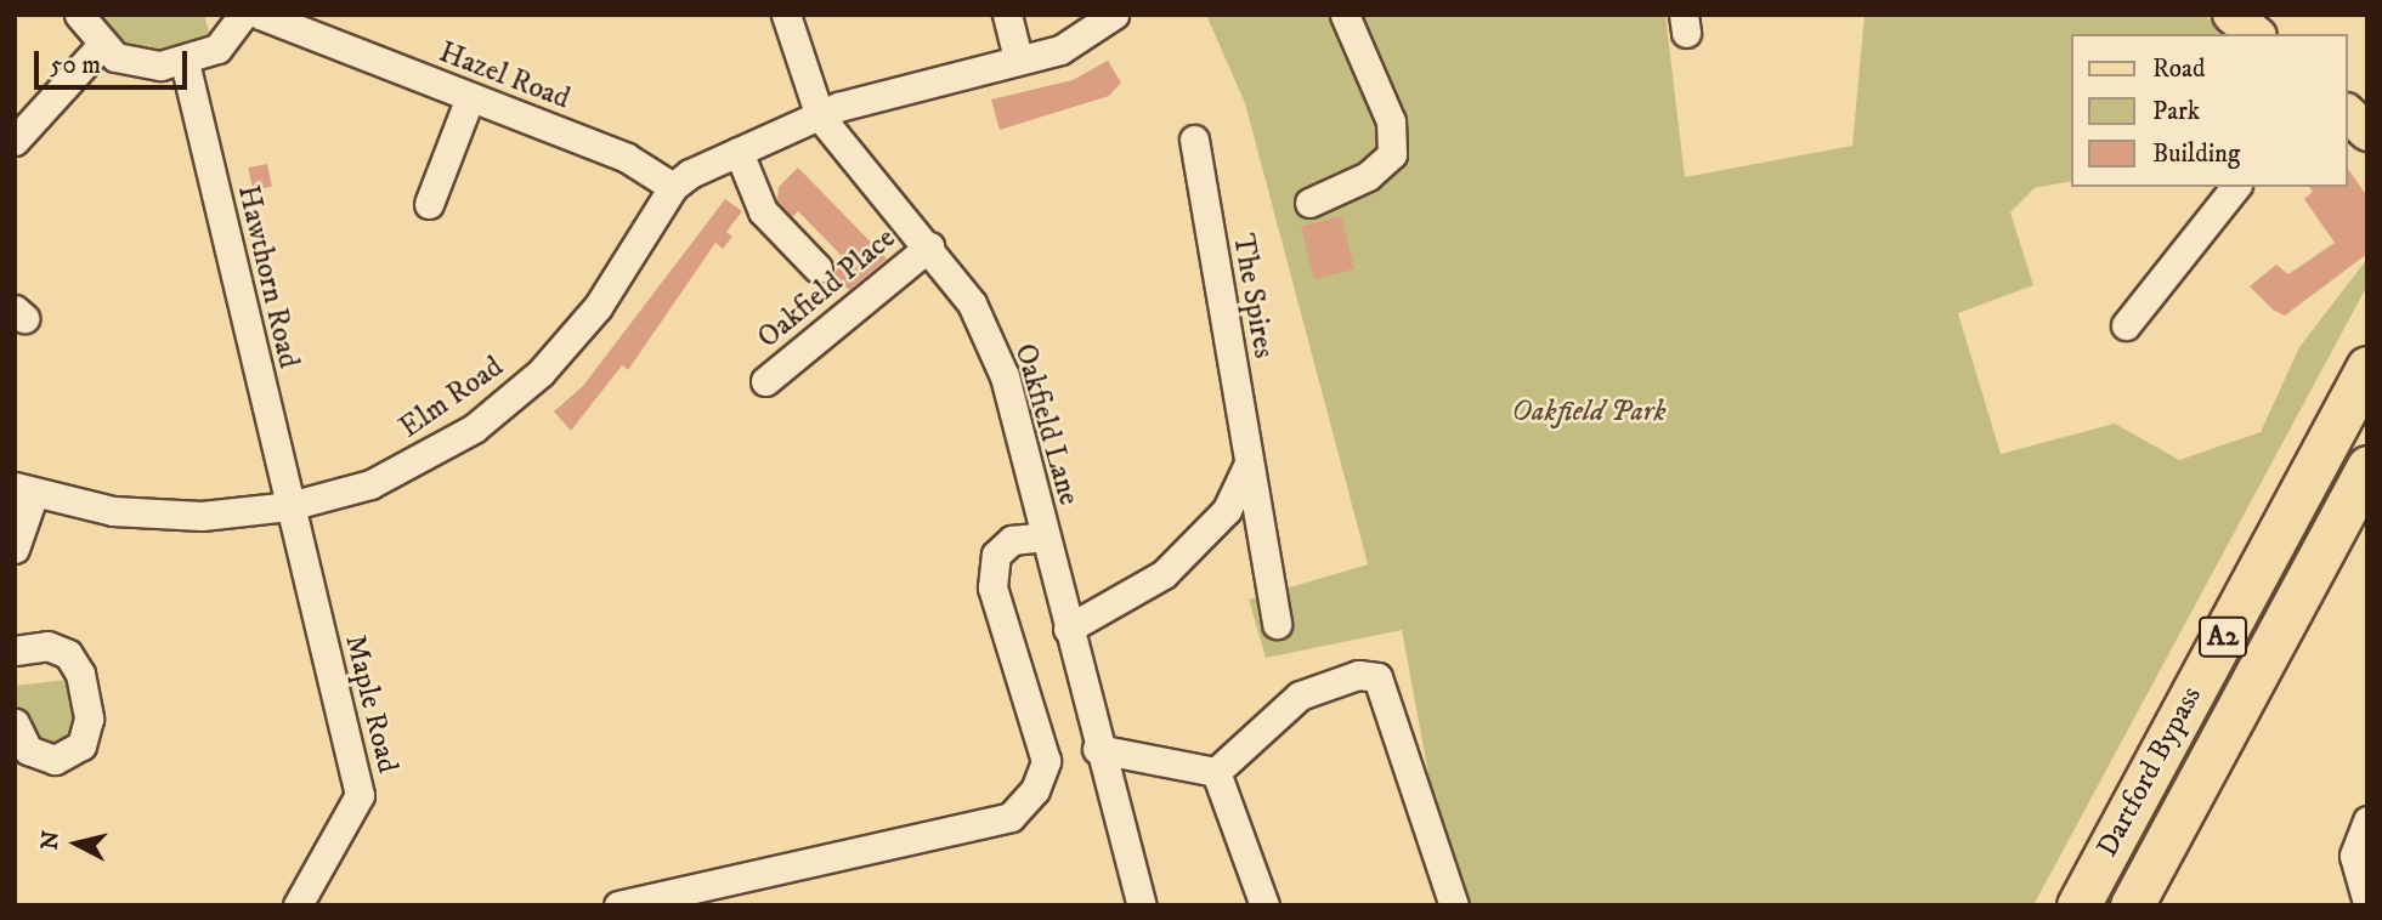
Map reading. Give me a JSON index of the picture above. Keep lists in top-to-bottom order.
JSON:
{
  "streets": {
    "highway": ["A2", "Dartford Bypass"],
    "street": [
      "Hazel Road",
      "Hawthorn Road",
      "Oakfield Place",
      "The Spires",
      "Elm Road",
      "Oakfield Lane",
      "Maple Road"
    ]
  },
  "crossings": [
    ["Hazel Road", "Elm Road"],
    ["Hawthorn Road", "Elm Road"],
    ["Hawthorn Road", "Maple Road"],
    ["Oakfield Place", "Oakfield Lane"],
    ["Elm Road", "Maple Road"]
  ],
  "parks": ["Oakfield Park"],
  "legend": ["Road", "Park", "Building"],
  "scale_bar": "50 m",
  "north": "left"
}
